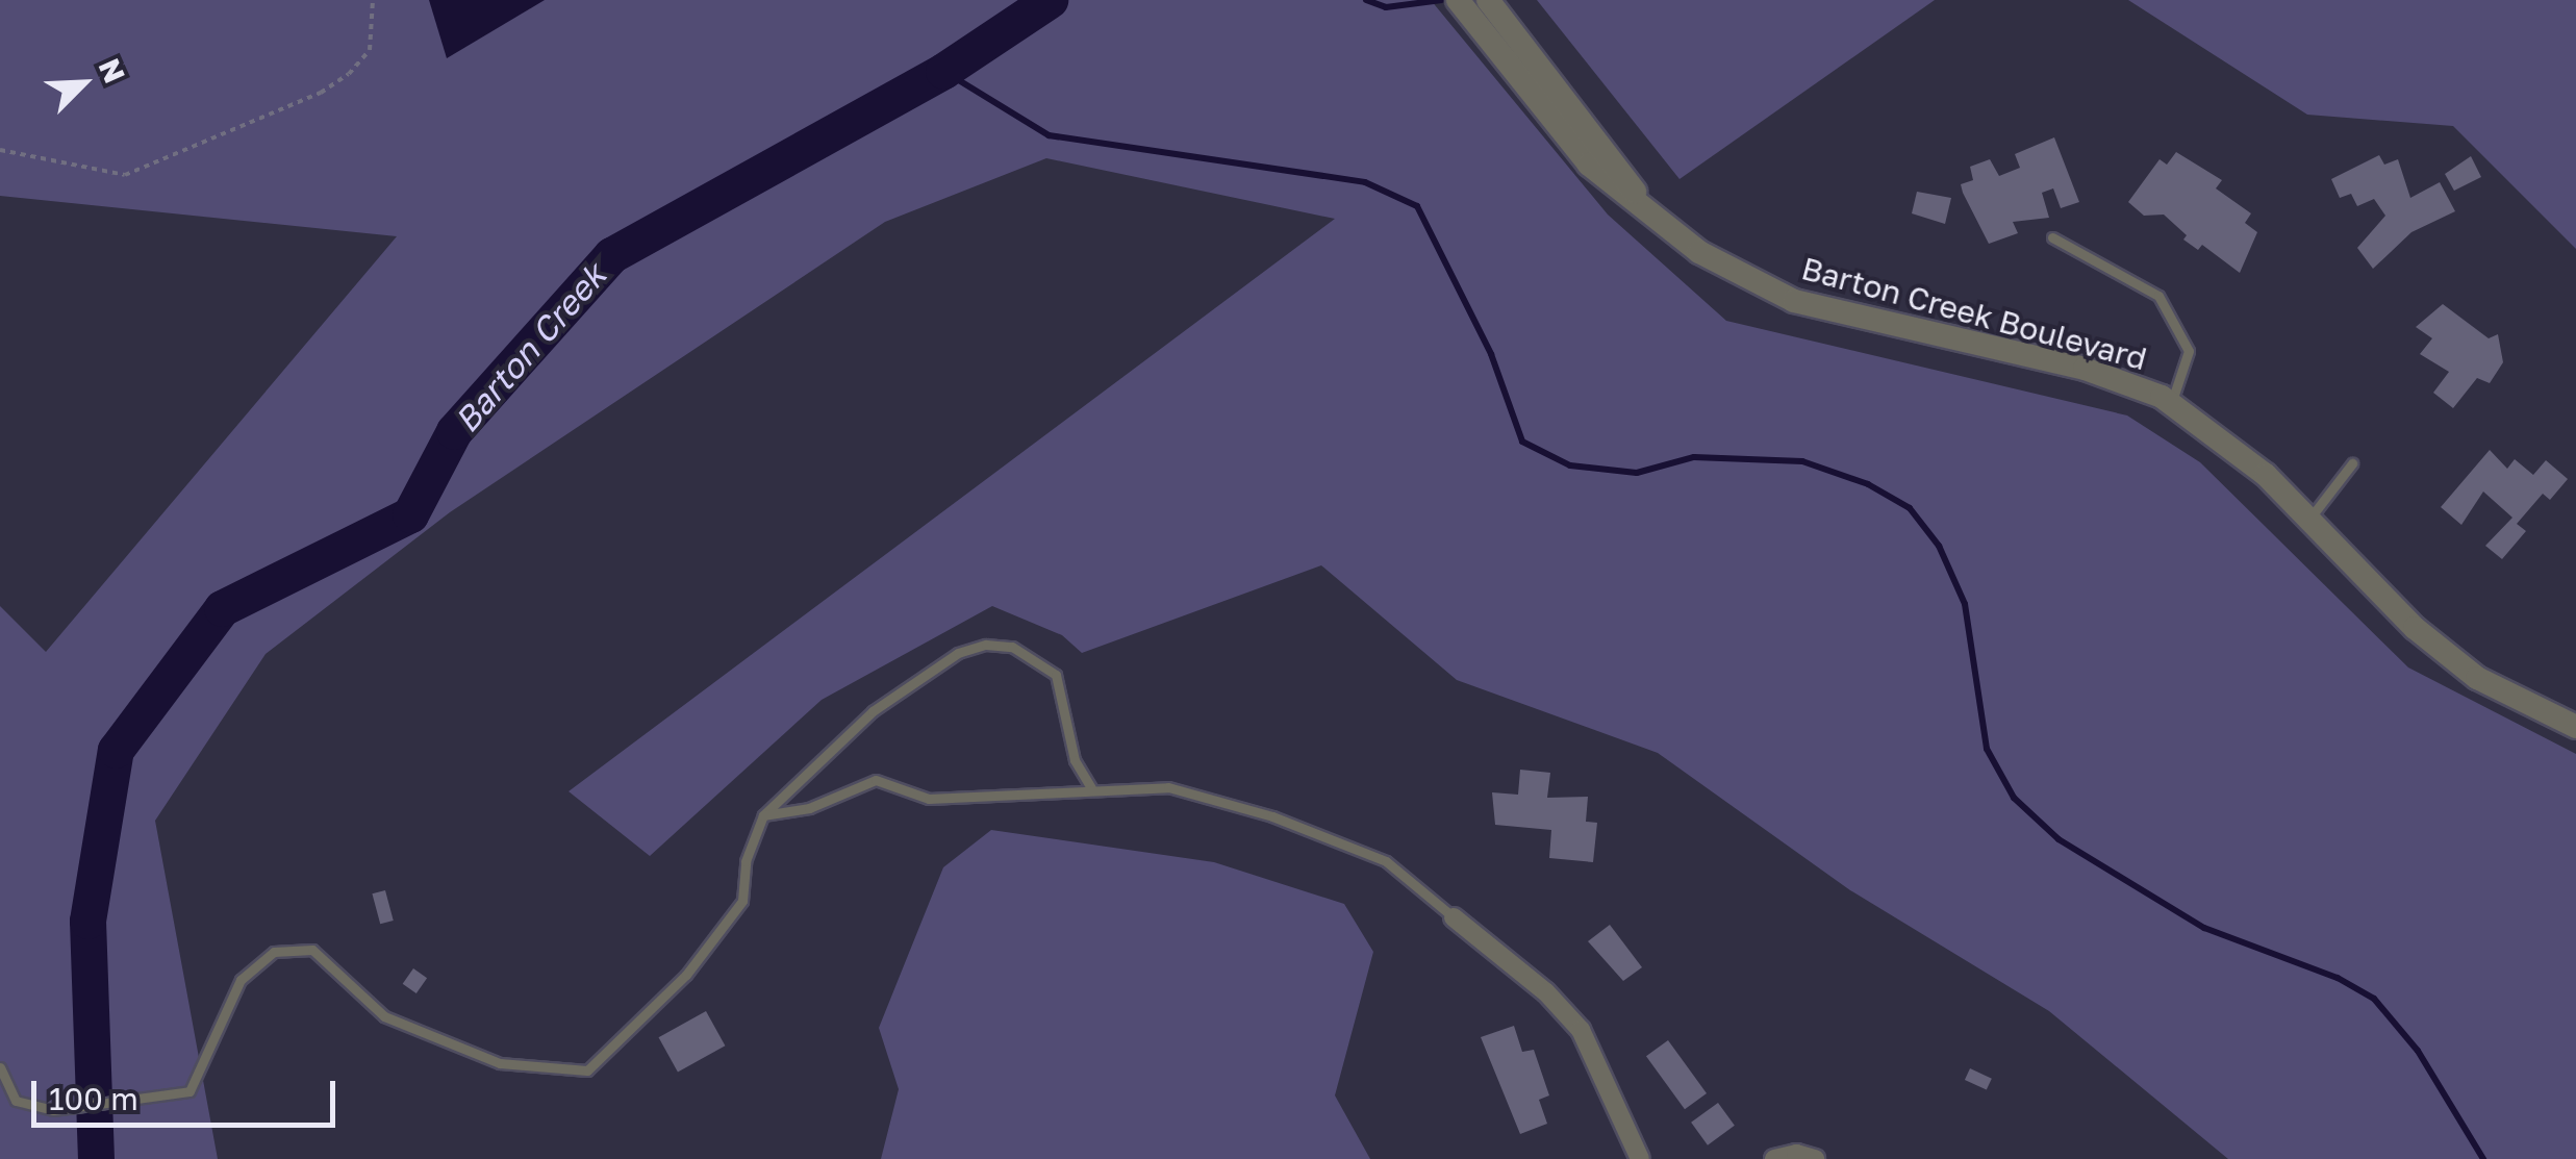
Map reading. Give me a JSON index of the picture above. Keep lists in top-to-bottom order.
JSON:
{
  "streets": {
    "street": ["Barton Creek Boulevard"]
  },
  "water": ["Barton Creek"],
  "scale_bar": "100 m",
  "north": "top right"
}
